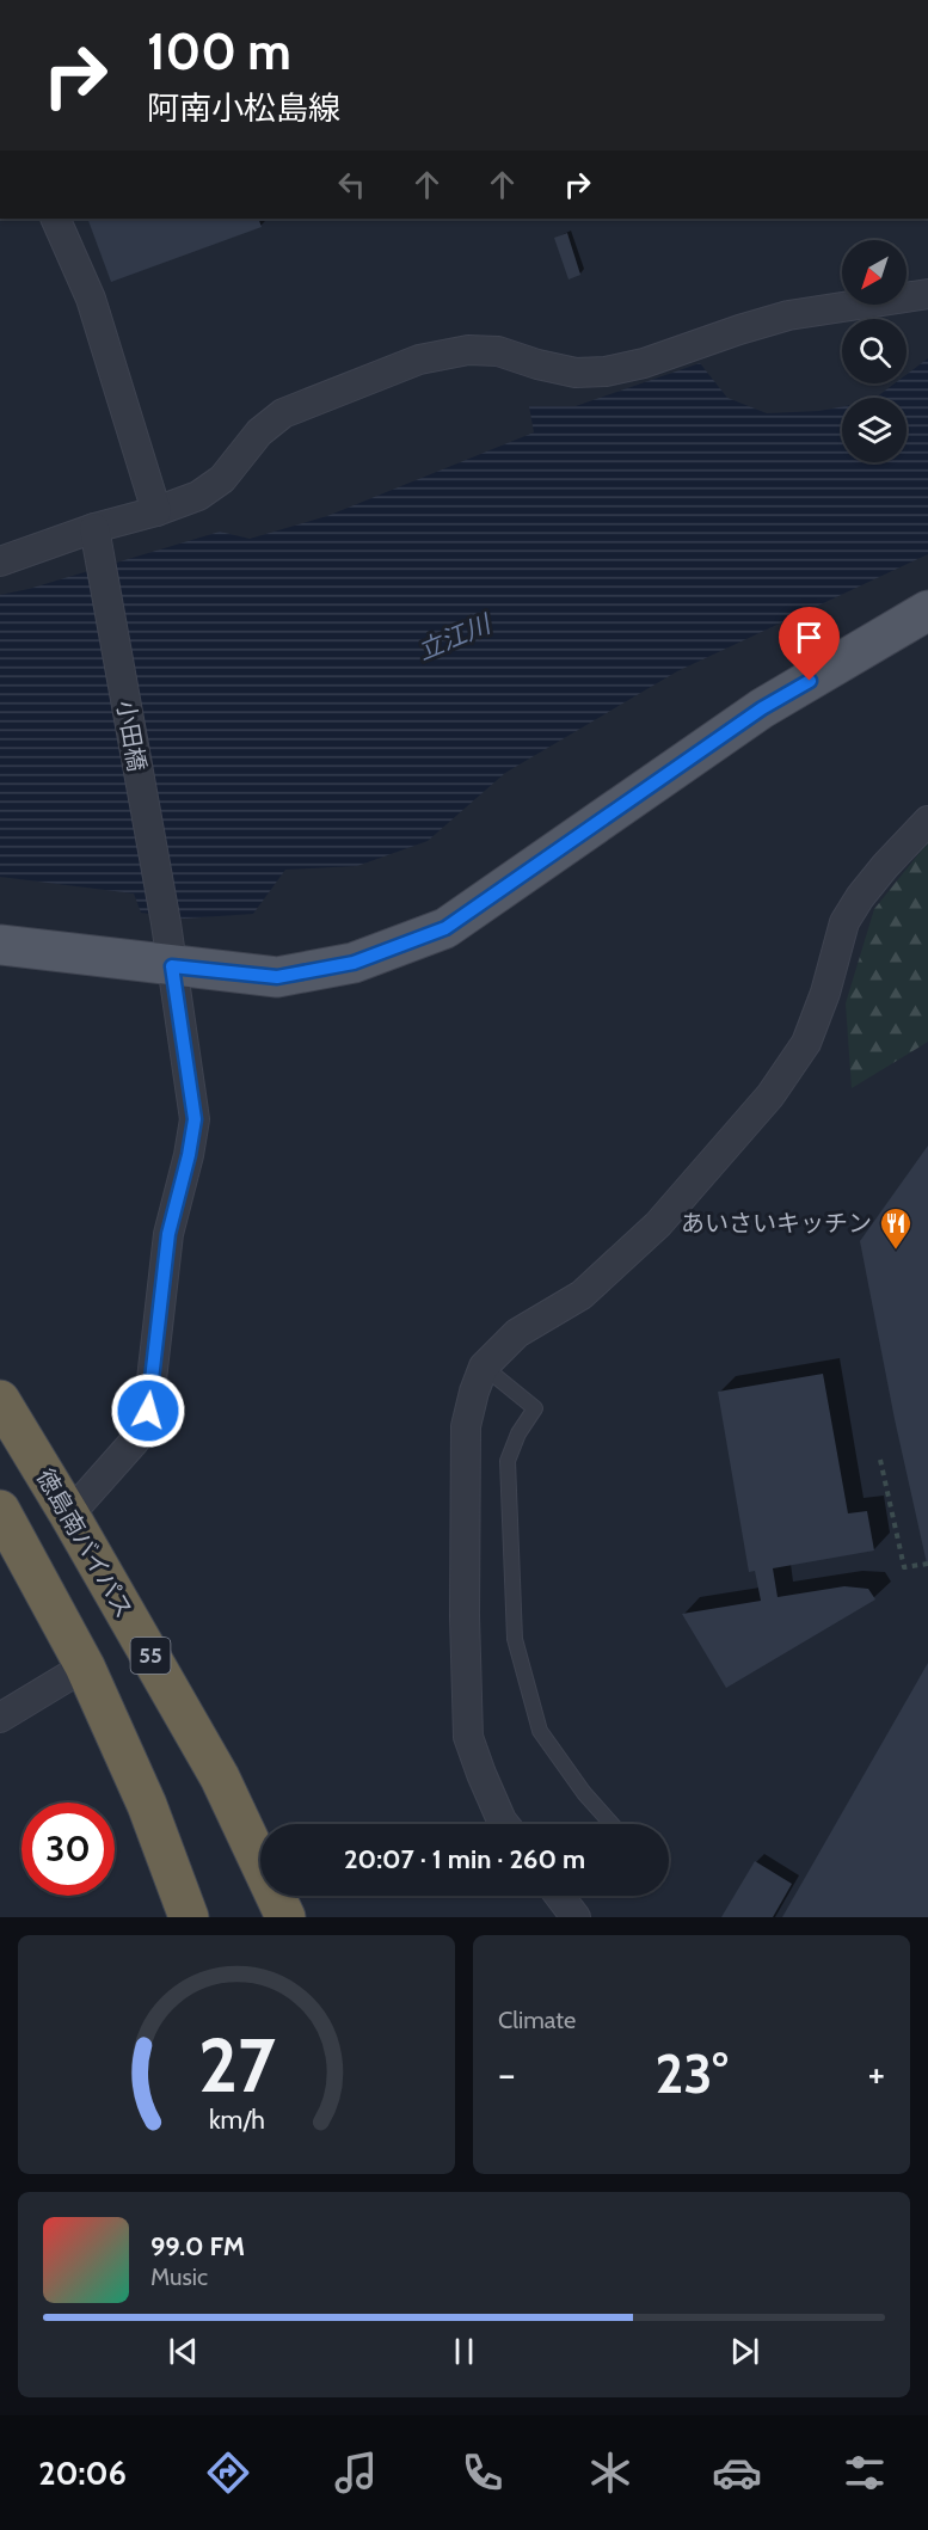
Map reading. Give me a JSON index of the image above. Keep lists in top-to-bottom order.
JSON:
{
  "streets": {
    "highway": ["徳島南バイパス", "55"],
    "street": ["小田橋"]
  },
  "crossings": [
    ["小田橋", "徳島南バイパス"]
  ],
  "water": ["立江川"],
  "places": {
    "restaurant": ["あいさいキッチン"]
  },
  "north": "bottom left",
  "page": {
    "turn": ["100 m", "阿南小松島線"],
    "limit": "30",
    "trip": "20:07 · 1 min · 260 m",
    "tile": "Climate",
    "heat": ["−", "23°", "+"],
    "song": ["99.0 FM", "Music"],
    "tabs": "20:06",
    "gauge": ["27", "km/h"]
  }
}
